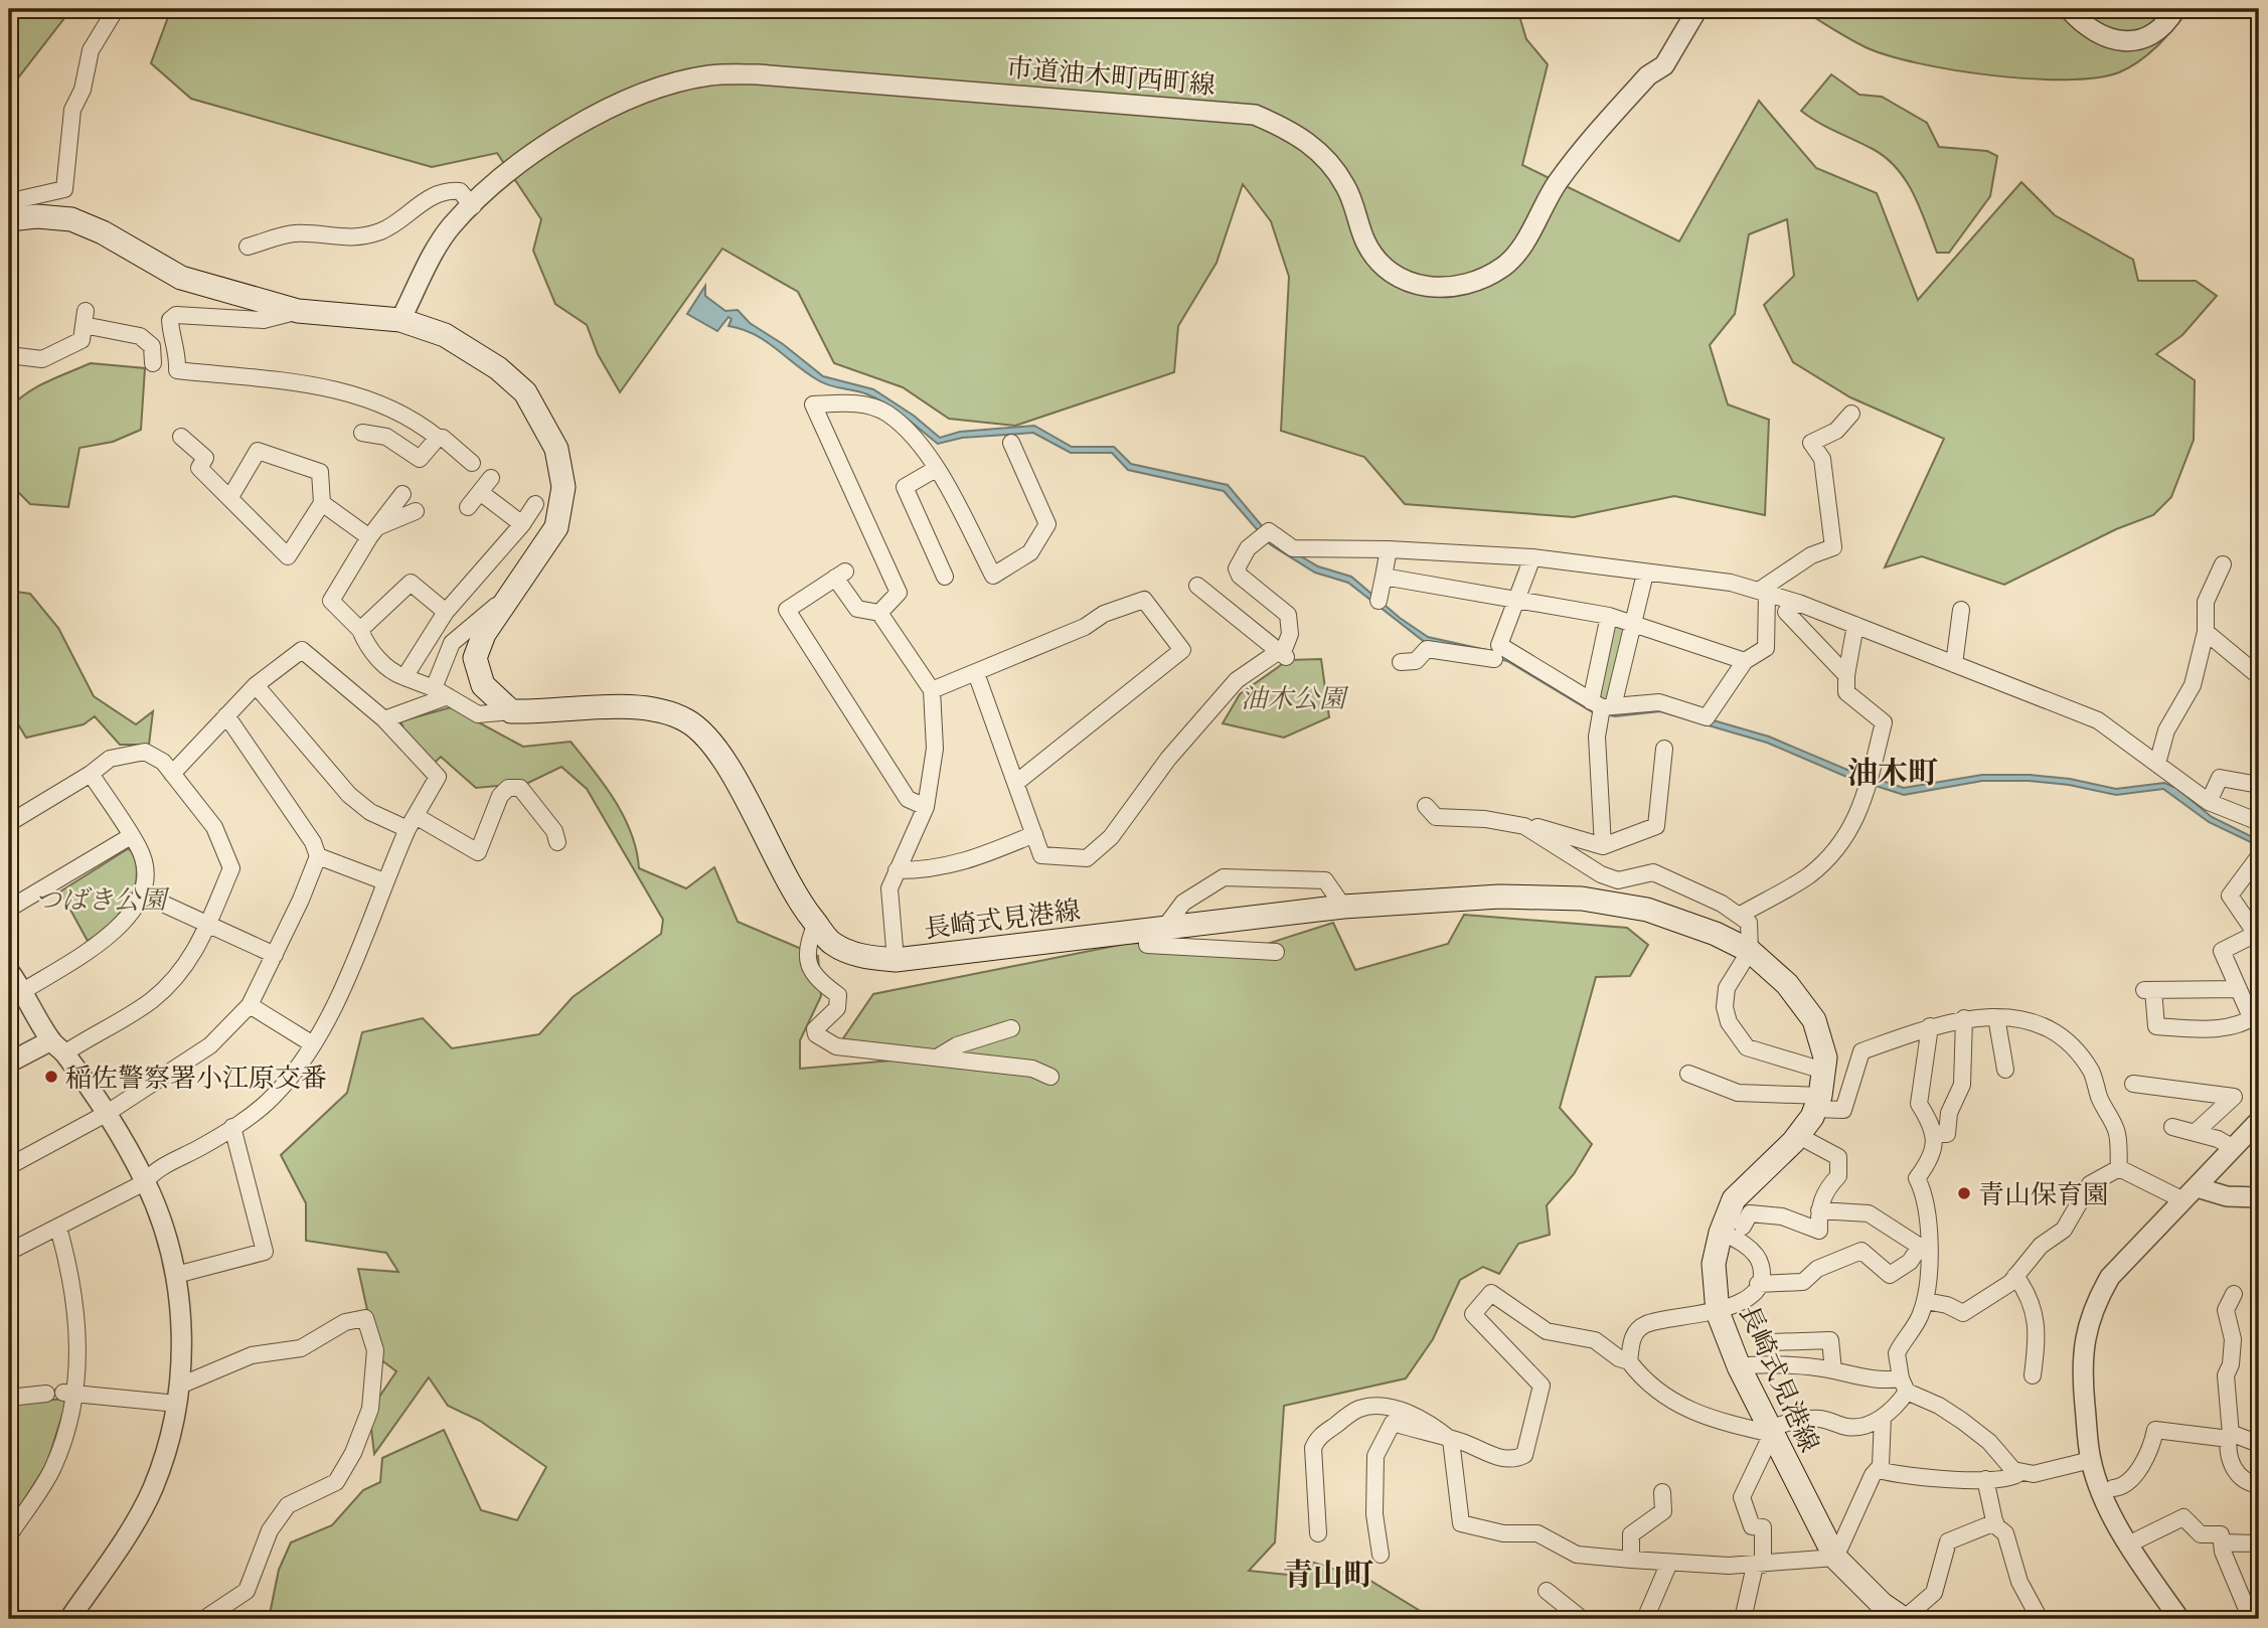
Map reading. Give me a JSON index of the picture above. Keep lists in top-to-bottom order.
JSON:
{
  "streets": {
    "main road": ["長崎式見港線"],
    "street": ["市道油木町西町線"]
  },
  "districts": ["油木町", "青山町"],
  "parks": ["油木公園", "つばき公園"],
  "places": ["稲佐警察署小江原交番", "青山保育園"]
}
